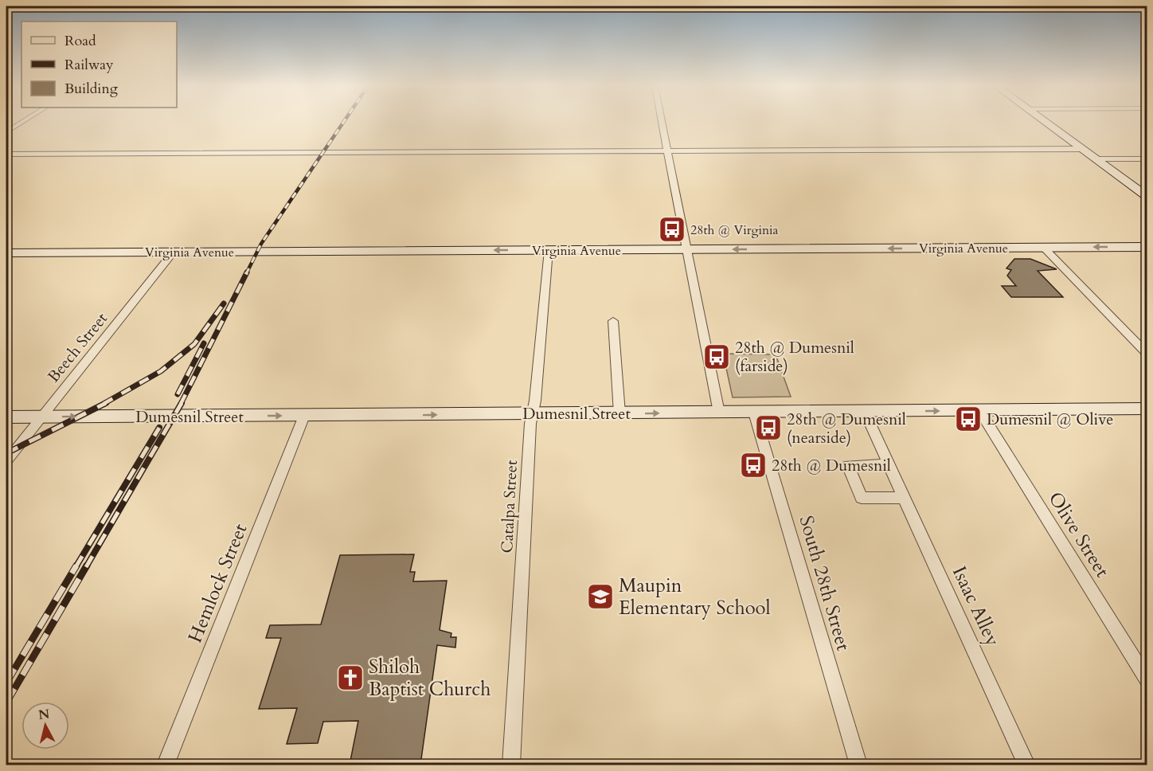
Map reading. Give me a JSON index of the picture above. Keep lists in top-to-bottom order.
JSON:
{
  "streets": {
    "main road": ["Virginia Avenue", "Dumesnil Street"],
    "street": [
      "Beech Street",
      "Catalpa Street",
      "Olive Street",
      "Hemlock Street",
      "South 28th Street",
      "Isaac Alley"
    ]
  },
  "crossings": [
    ["Virginia Avenue", "Beech Street"],
    ["Virginia Avenue", "Catalpa Street"],
    ["Beech Street", "Dumesnil Street"],
    ["Dumesnil Street", "Catalpa Street"],
    ["Dumesnil Street", "Olive Street"],
    ["Dumesnil Street", "Hemlock Street"],
    ["Dumesnil Street", "South 28th Street"],
    ["Dumesnil Street", "Isaac Alley"]
  ],
  "one_way": ["Virginia Avenue", "Dumesnil Street"],
  "places": {
    "bus stop": [
      "28th @ Virginia",
      "28th @ Dumesnil (farside)",
      "Dumesnil @ Olive",
      "28th @ Dumesnil (nearside)",
      "28th @ Dumesnil"
    ],
    "school or university": ["Maupin Elementary School"],
    "church": ["Shiloh Baptist Church"]
  },
  "legend": ["Road", "Railway", "Building"],
  "north": "top"
}
